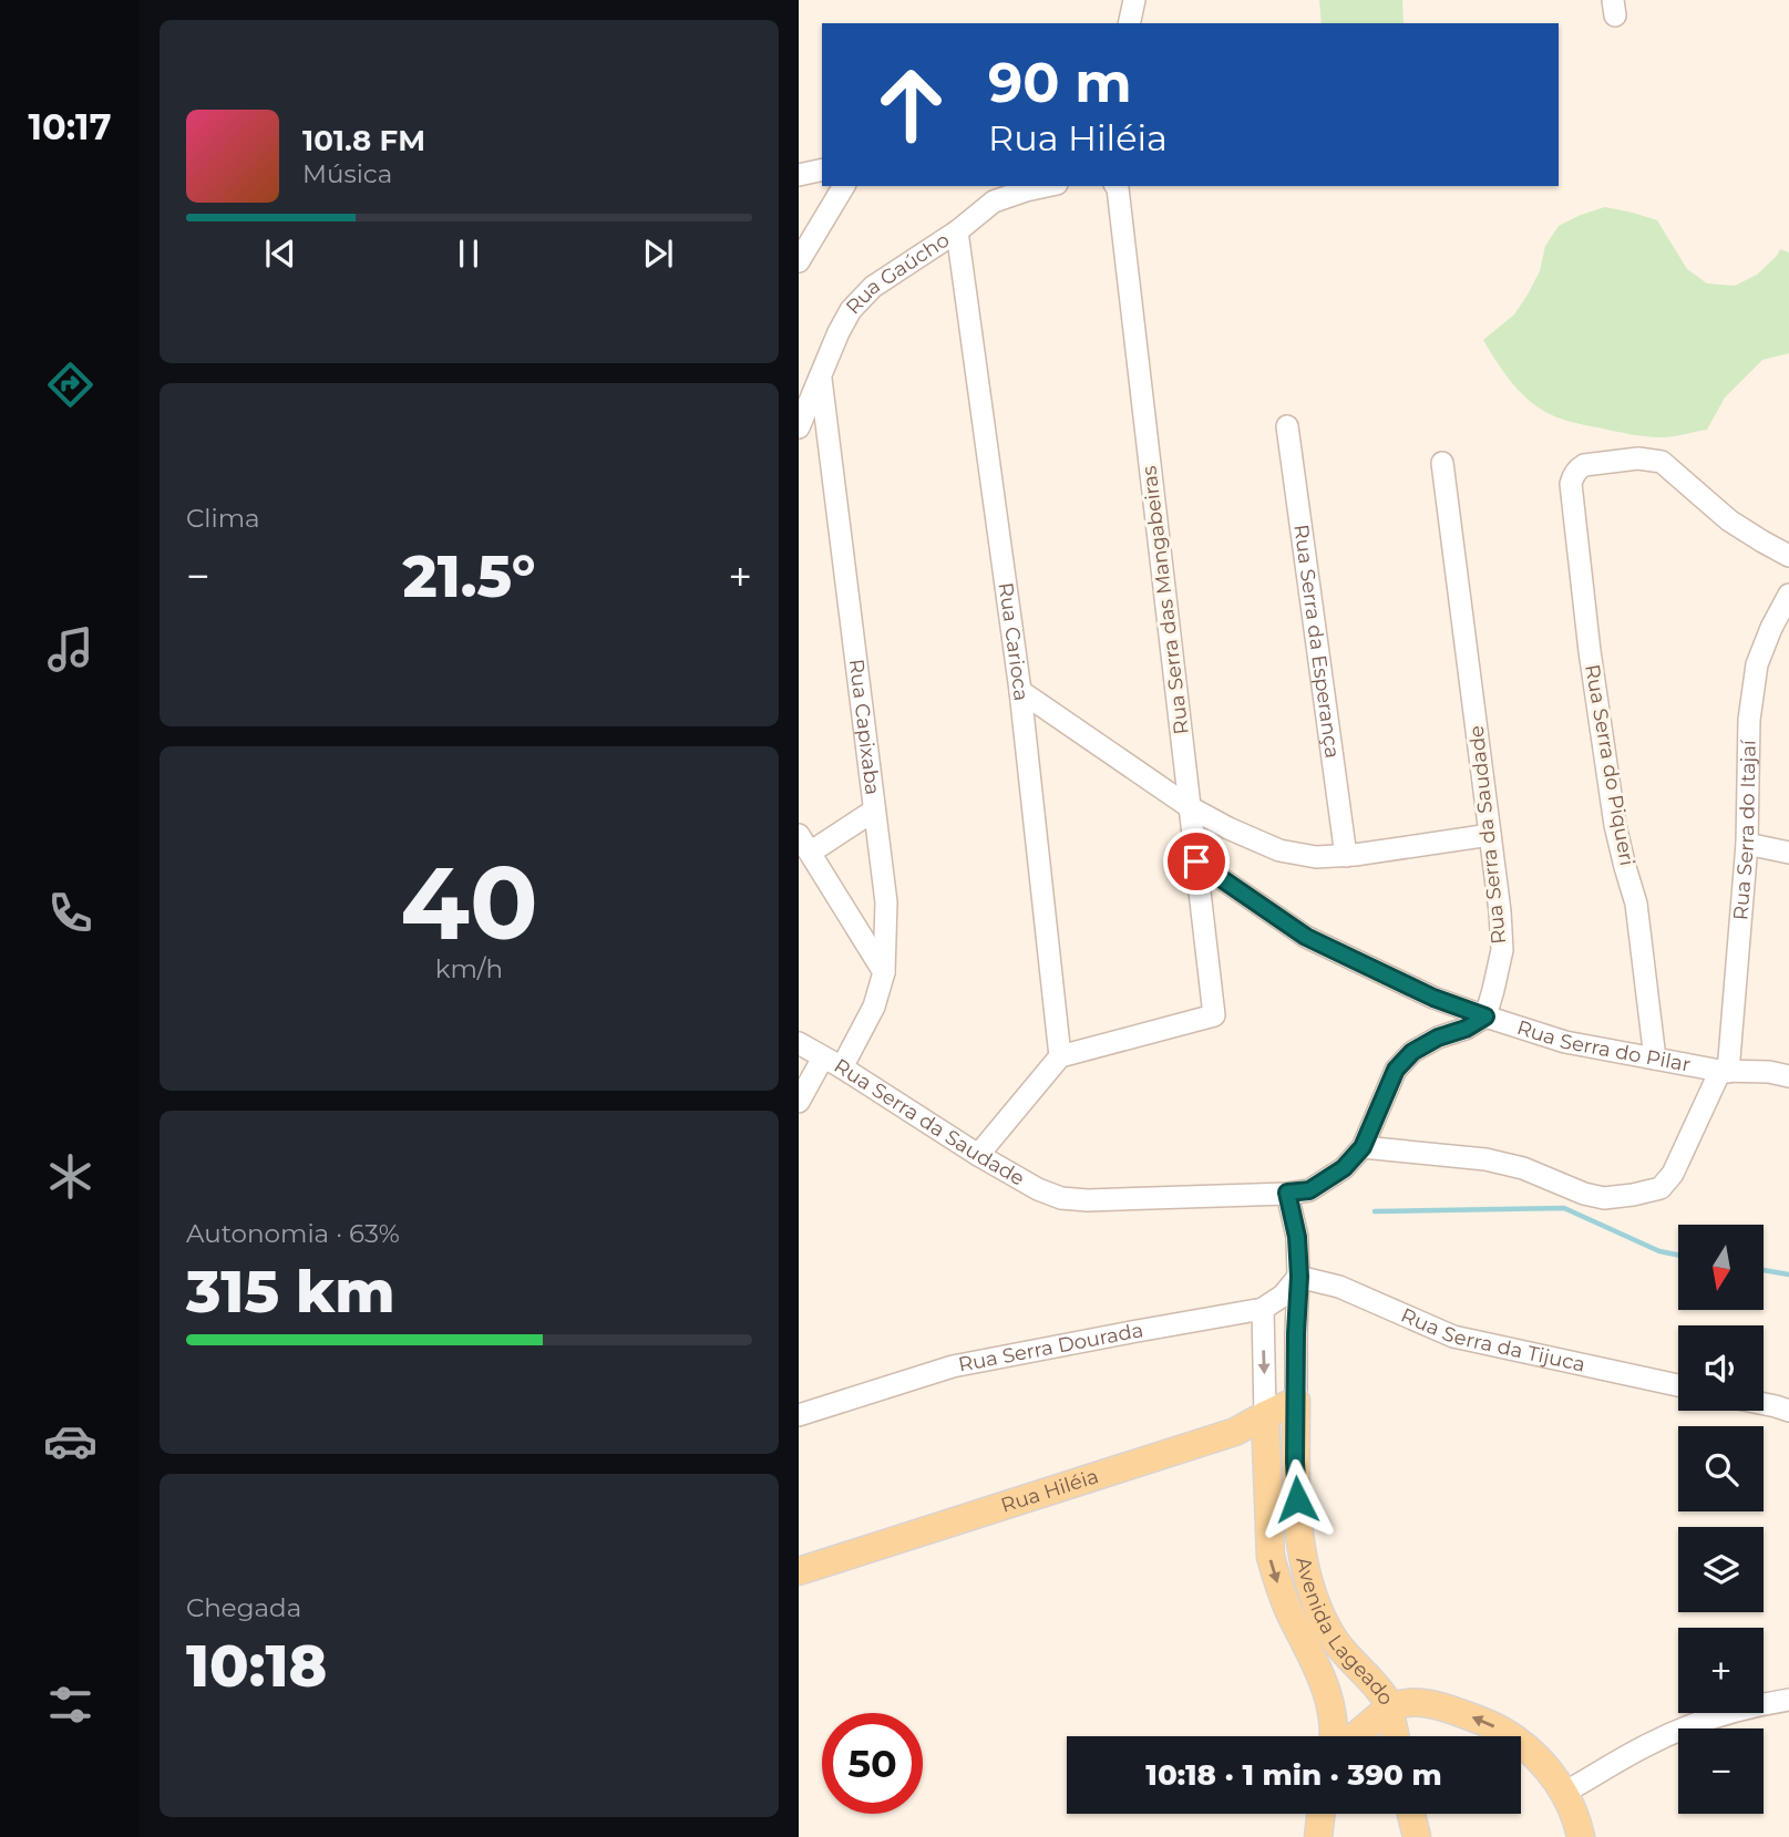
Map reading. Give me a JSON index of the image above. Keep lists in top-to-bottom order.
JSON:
{
  "streets": {
    "main road": ["Rua Hiléia", "Avenida Lageado"],
    "street": [
      "Rua Gaúcho",
      "Rua Serra das Mangabeiras",
      "Rua Serra da Esperança",
      "Rua Carioca",
      "Rua Capixaba",
      "Rua Serra do Piqueri",
      "Rua Serra do Itajaí",
      "Rua Serra da Saudade",
      "Rua Serra do Pilar",
      "Rua Serra da Tijuca",
      "Rua Serra Dourada"
    ]
  },
  "crossings": [
    ["Rua Gaúcho", "Rua Carioca"],
    ["Rua Gaúcho", "Rua Capixaba"],
    ["Rua Serra das Mangabeiras", "Rua Carioca"],
    ["Rua Serra das Mangabeiras", "Rua Serra do Pilar"],
    ["Rua Capixaba", "Rua Serra da Saudade"],
    ["Rua Serra do Piqueri", "Rua Serra do Pilar"],
    ["Rua Serra do Itajaí", "Rua Serra do Pilar"],
    ["Rua Serra da Saudade", "Rua Serra do Pilar"],
    ["Rua Serra da Tijuca", "Rua Serra Dourada"],
    ["Rua Serra da Tijuca", "Avenida Lageado"],
    ["Rua Serra Dourada", "Avenida Lageado"],
    ["Rua Hiléia", "Avenida Lageado"]
  ],
  "one_way": ["Avenida Lageado"],
  "north": "bottom",
  "page": {
    "tabs": "10:17",
    "turn": ["90 m", "Rua Hiléia"],
    "song": ["101.8 FM", "Música"],
    "tile": [
      "Clima",
      ["40", "km/h"],
      ["Autonomia · 63%", "315 km"],
      ["Chegada", "10:18"]
    ],
    "heat": ["−", "21.5°", "+"],
    "map_buttons": ["+", "−"],
    "limit": "50",
    "trip": "10:18 · 1 min · 390 m"
  }
}
